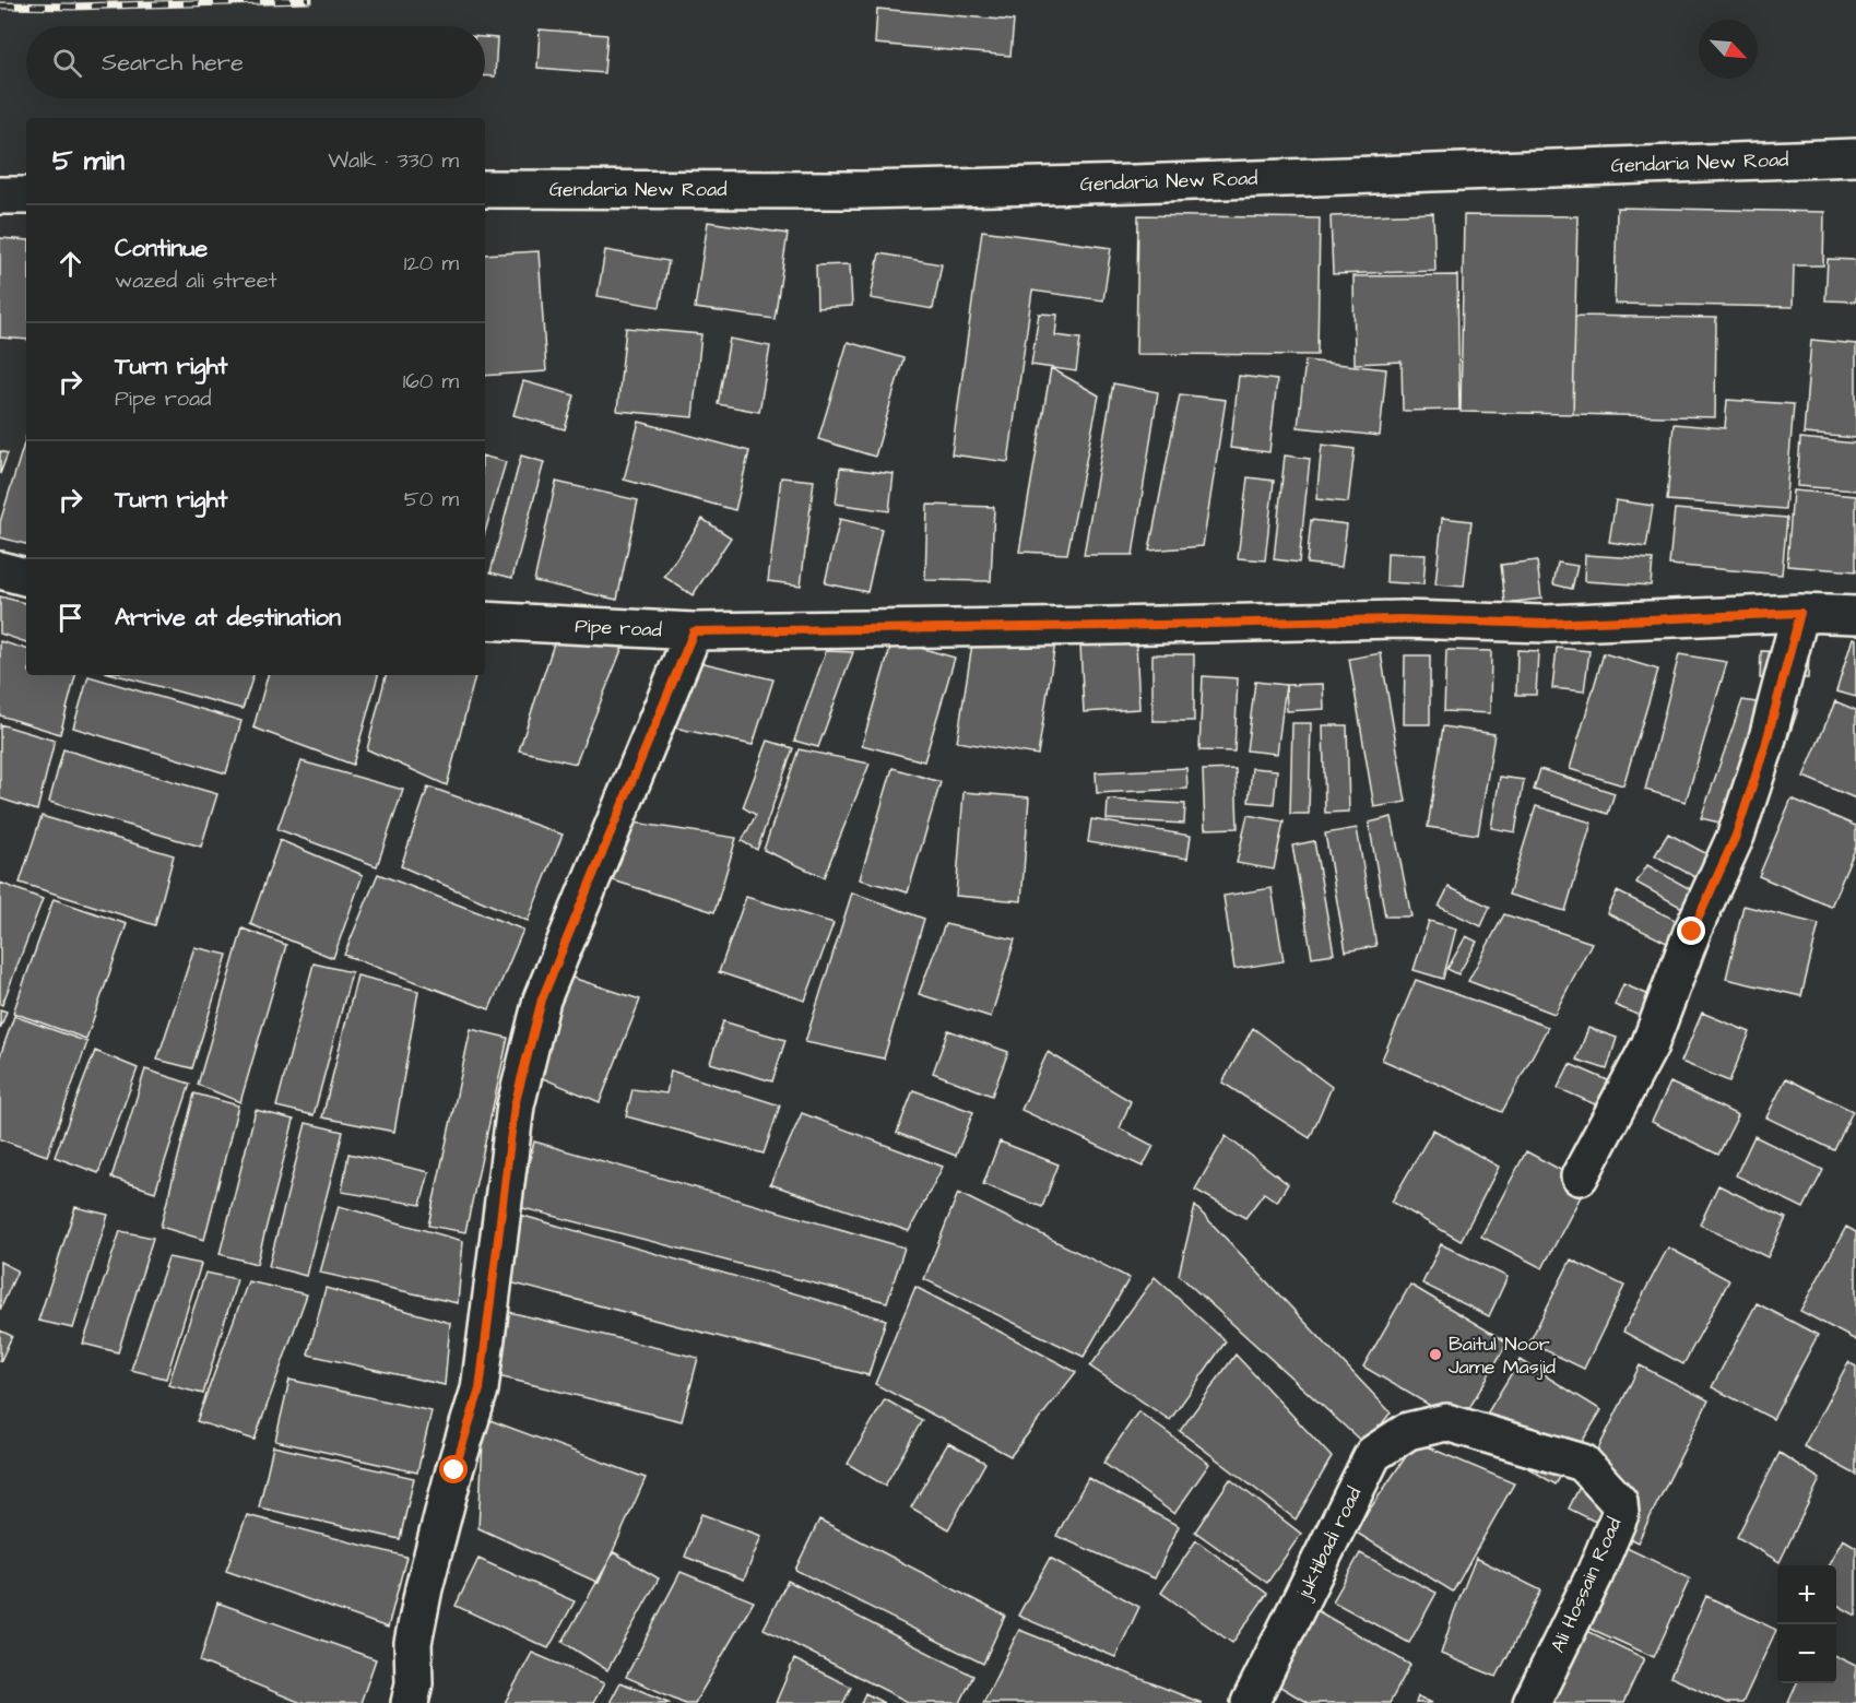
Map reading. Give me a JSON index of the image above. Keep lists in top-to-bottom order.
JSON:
{
  "streets": {
    "street": [
      "Gendaria New Road",
      "Pipe road",
      "juktibadi road",
      "Ali Hossain Road"
    ]
  },
  "crossings": [
    ["juktibadi road", "Ali Hossain Road"]
  ],
  "places": ["Baitul Noor Jame Masjid"],
  "north": "bottom right",
  "page": {
    "search": "Search here",
    "heading": ["5 min", "Walk · 330 m"],
    "list": [
      ["Continue", "wazed ali street", "120 m"],
      ["Turn right", "Pipe road", "160 m"],
      ["Turn right", "50 m"],
      "Arrive at destination"
    ],
    "map_buttons": ["+", "−"]
  }
}
